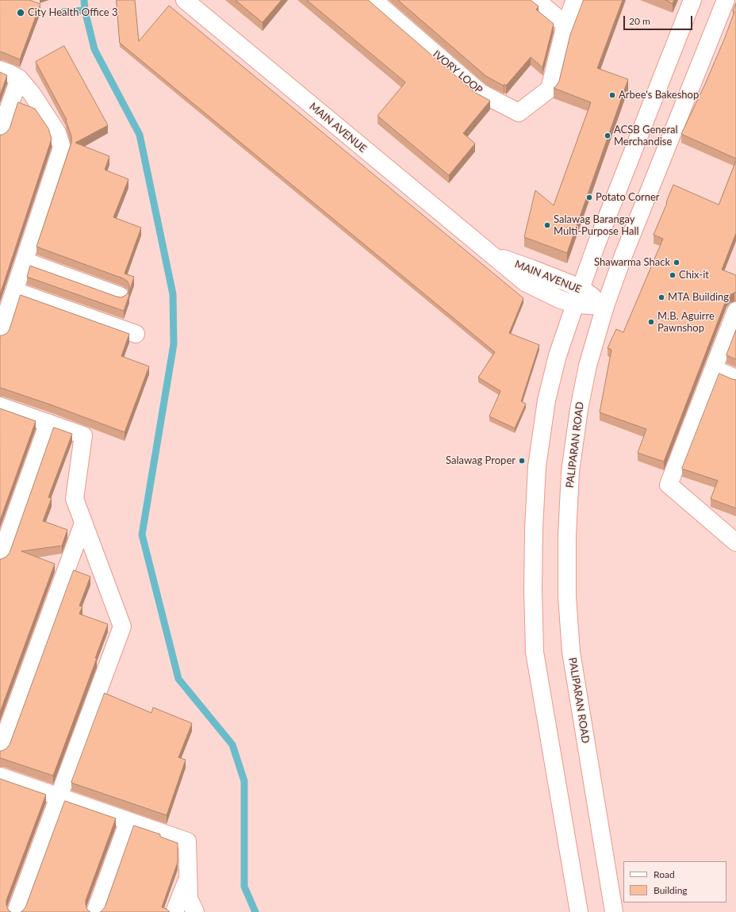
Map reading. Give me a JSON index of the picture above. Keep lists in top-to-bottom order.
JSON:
{
  "streets": {
    "street": ["IVORY LOOP", "MAIN AVENUE", "PALIPARAN ROAD"]
  },
  "crossings": [
    ["MAIN AVENUE", "PALIPARAN ROAD"]
  ],
  "places": [
    "City Health Office 3",
    "Arbee's Bakeshop",
    "ACSB General Merchandise",
    "Potato Corner",
    "Salawag Barangay Multi-Purpose Hall",
    "Shawarma Shack",
    "Chix-it",
    "MTA Building",
    "M.B. Aguirre Pawnshop",
    "Salawag Proper"
  ],
  "legend": ["Road", "Building"],
  "scale_bar": "20 m"
}
